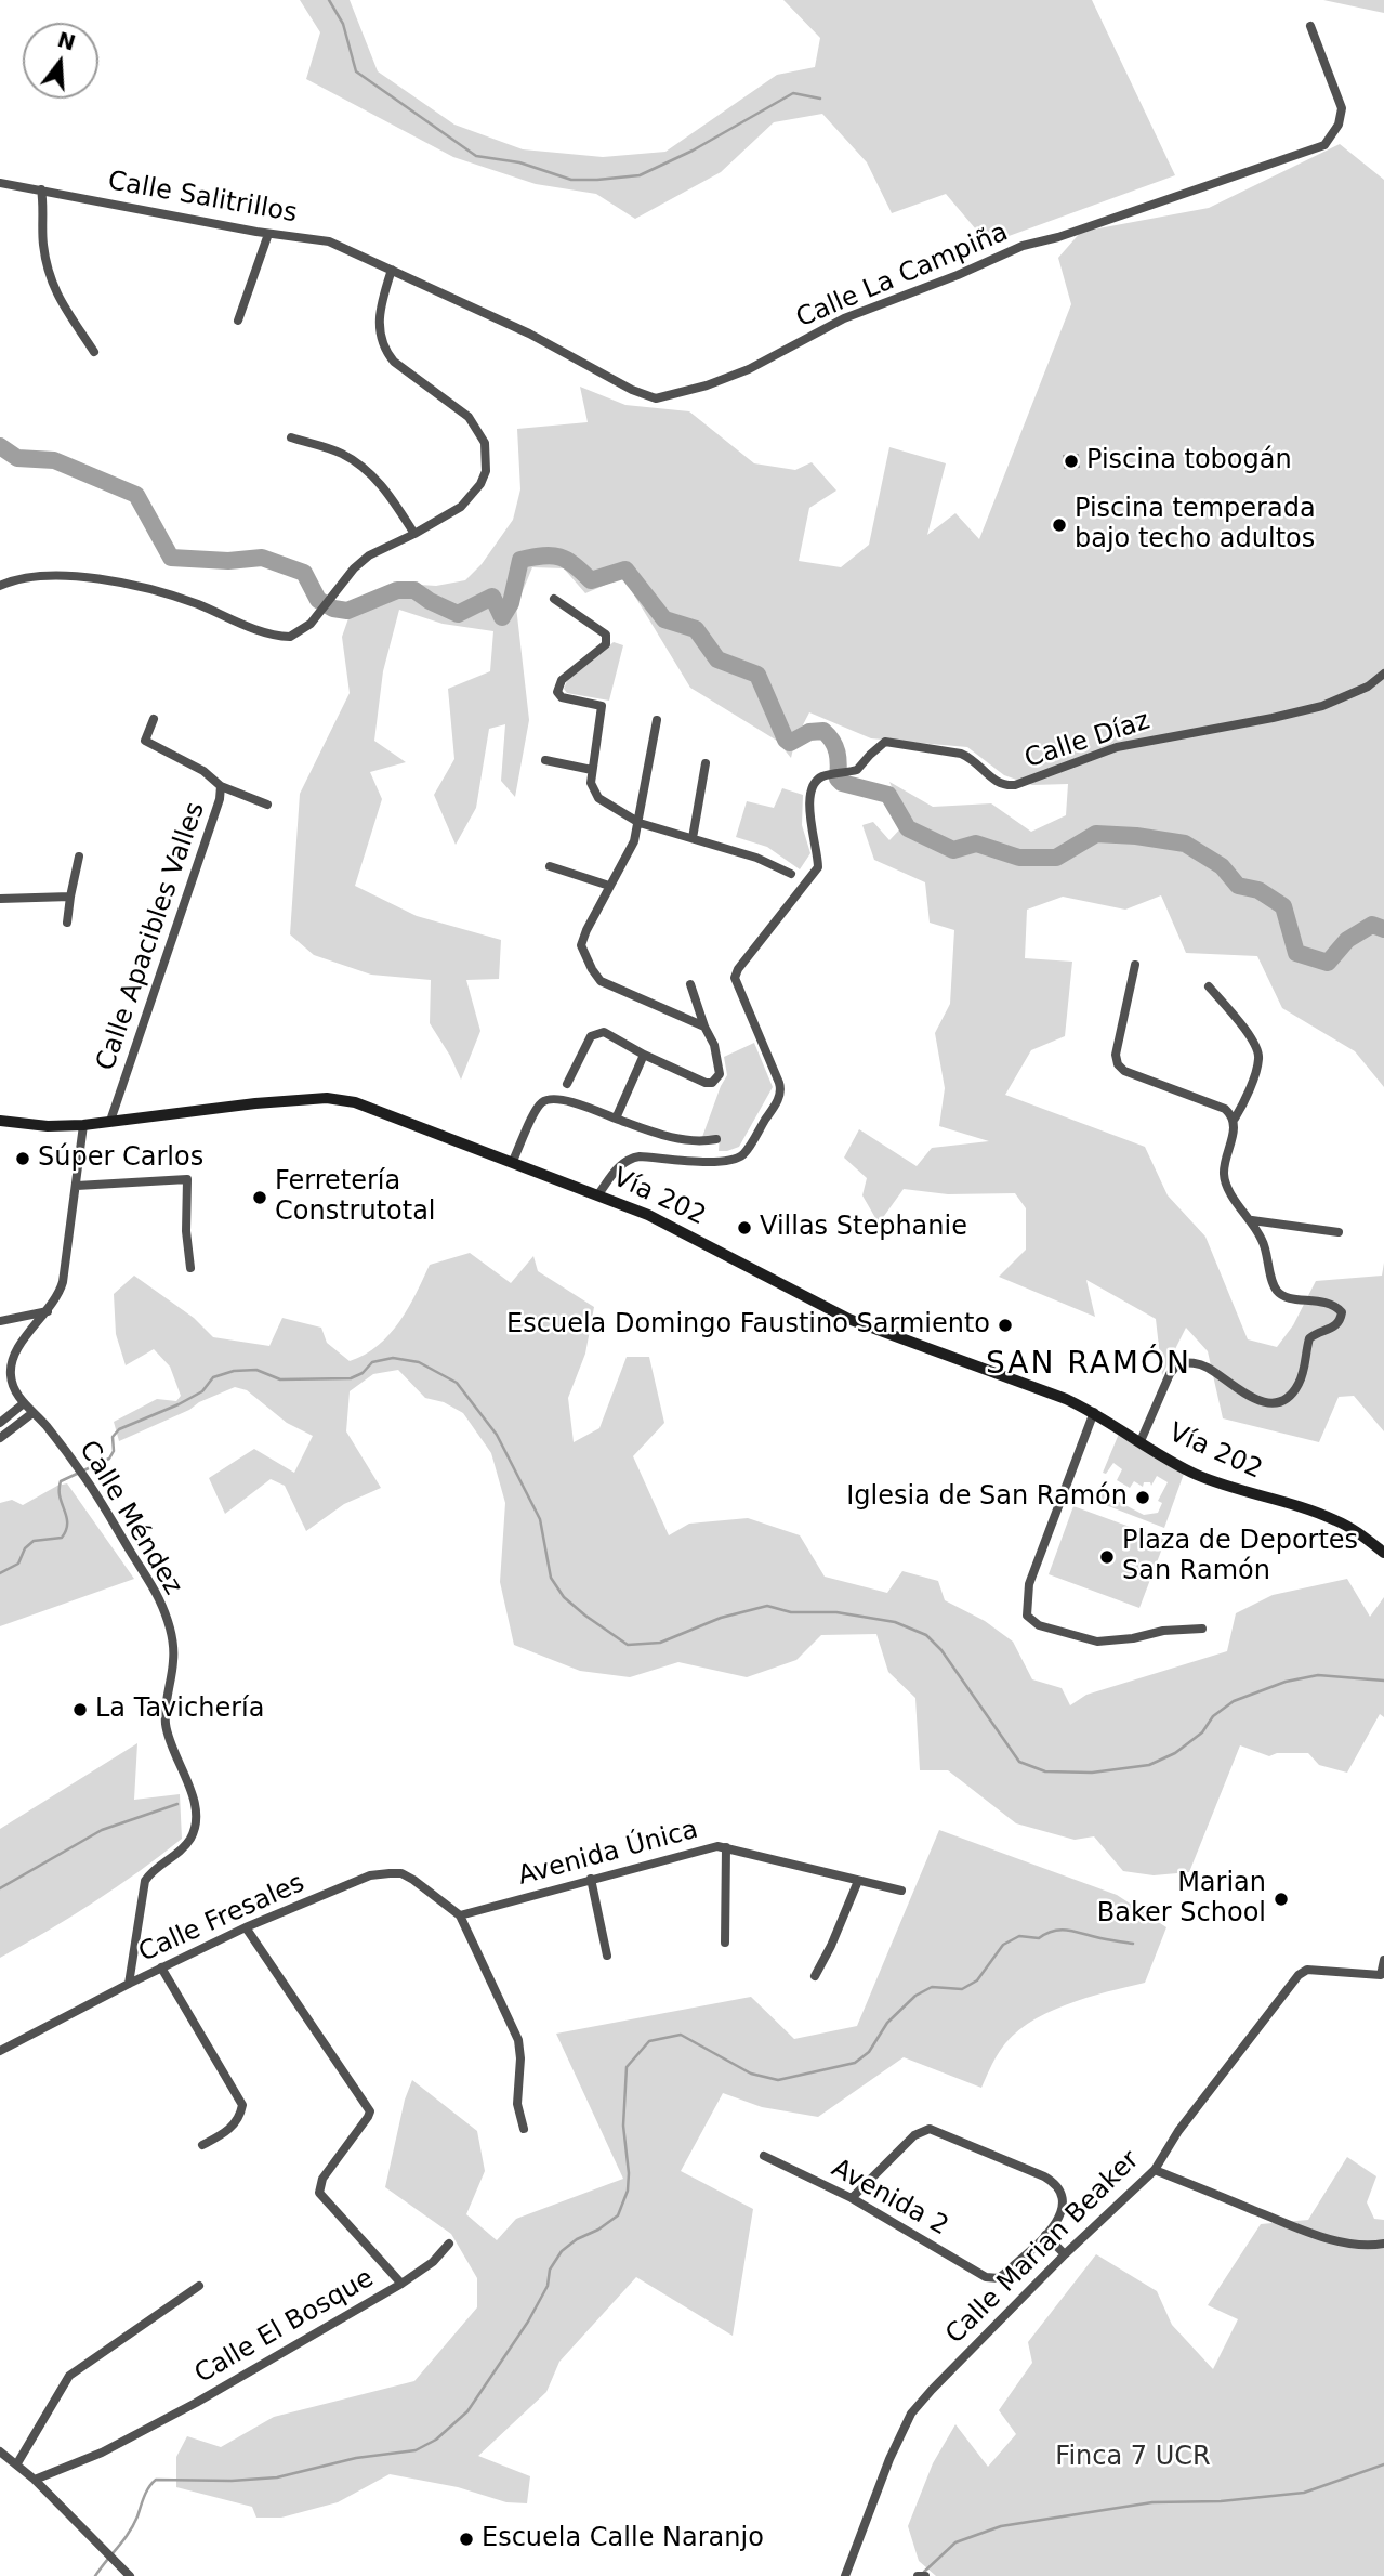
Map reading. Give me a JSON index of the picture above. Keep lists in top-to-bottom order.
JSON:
{
  "streets": {
    "main road": ["Vía 202"],
    "street": [
      "Calle Salitrillos",
      "Calle La Campiña",
      "Calle Díaz",
      "Calle Apacibles Valles",
      "Calle Méndez",
      "Avenida Única",
      "Calle Fresales",
      "Avenida 2",
      "Calle Marian Beaker",
      "Calle El Bosque"
    ]
  },
  "crossings": [
    ["Calle Salitrillos", "Calle La Campiña"],
    ["Calle Díaz", "Vía 202"],
    ["Calle Apacibles Valles", "Vía 202"],
    ["Vía 202", "Calle Méndez"],
    ["Calle Méndez", "Calle Fresales"],
    ["Avenida Única", "Calle Fresales"],
    ["Calle Fresales", "Calle El Bosque"]
  ],
  "districts": ["SAN RAMÓN"],
  "parks": ["Finca 7 UCR"],
  "places": [
    "Piscina tobogán",
    "Piscina temperada bajo techo adultos",
    "Súper Carlos",
    "Ferretería Construtotal",
    "Villas Stephanie",
    "Escuela Domingo Faustino Sarmiento",
    "Iglesia de San Ramón",
    "Plaza de Deportes San Ramón",
    "La Tavichería",
    "Marian Baker School",
    "Escuela Calle Naranjo"
  ],
  "north": "top"
}
